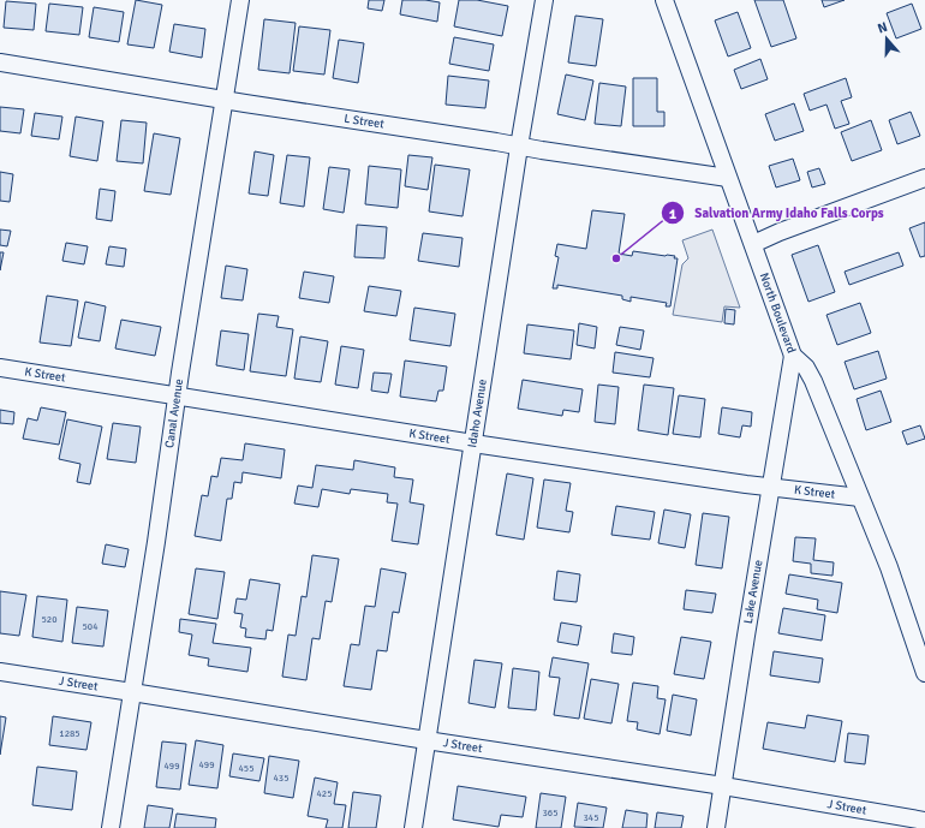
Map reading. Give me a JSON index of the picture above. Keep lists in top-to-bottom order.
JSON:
{
  "streets": {
    "street": [
      "L Street",
      "North Boulevard",
      "K Street",
      "Canal Avenue",
      "Idaho Avenue",
      "Lake Avenue",
      "J Street"
    ]
  },
  "crossings": [
    ["L Street", "North Boulevard"],
    ["L Street", "Canal Avenue"],
    ["L Street", "Idaho Avenue"],
    ["North Boulevard", "K Street"],
    ["North Boulevard", "Lake Avenue"],
    ["K Street", "Canal Avenue"],
    ["K Street", "Idaho Avenue"],
    ["K Street", "Lake Avenue"],
    ["Canal Avenue", "J Street"],
    ["Idaho Avenue", "J Street"],
    ["Lake Avenue", "J Street"]
  ],
  "places": ["Salvation Army Idaho Falls Corps"],
  "house_numbers": [
    "520",
    "504",
    "1285",
    "499",
    "499",
    "455",
    "435",
    "425",
    "365",
    "345"
  ],
  "north": "top"
}
